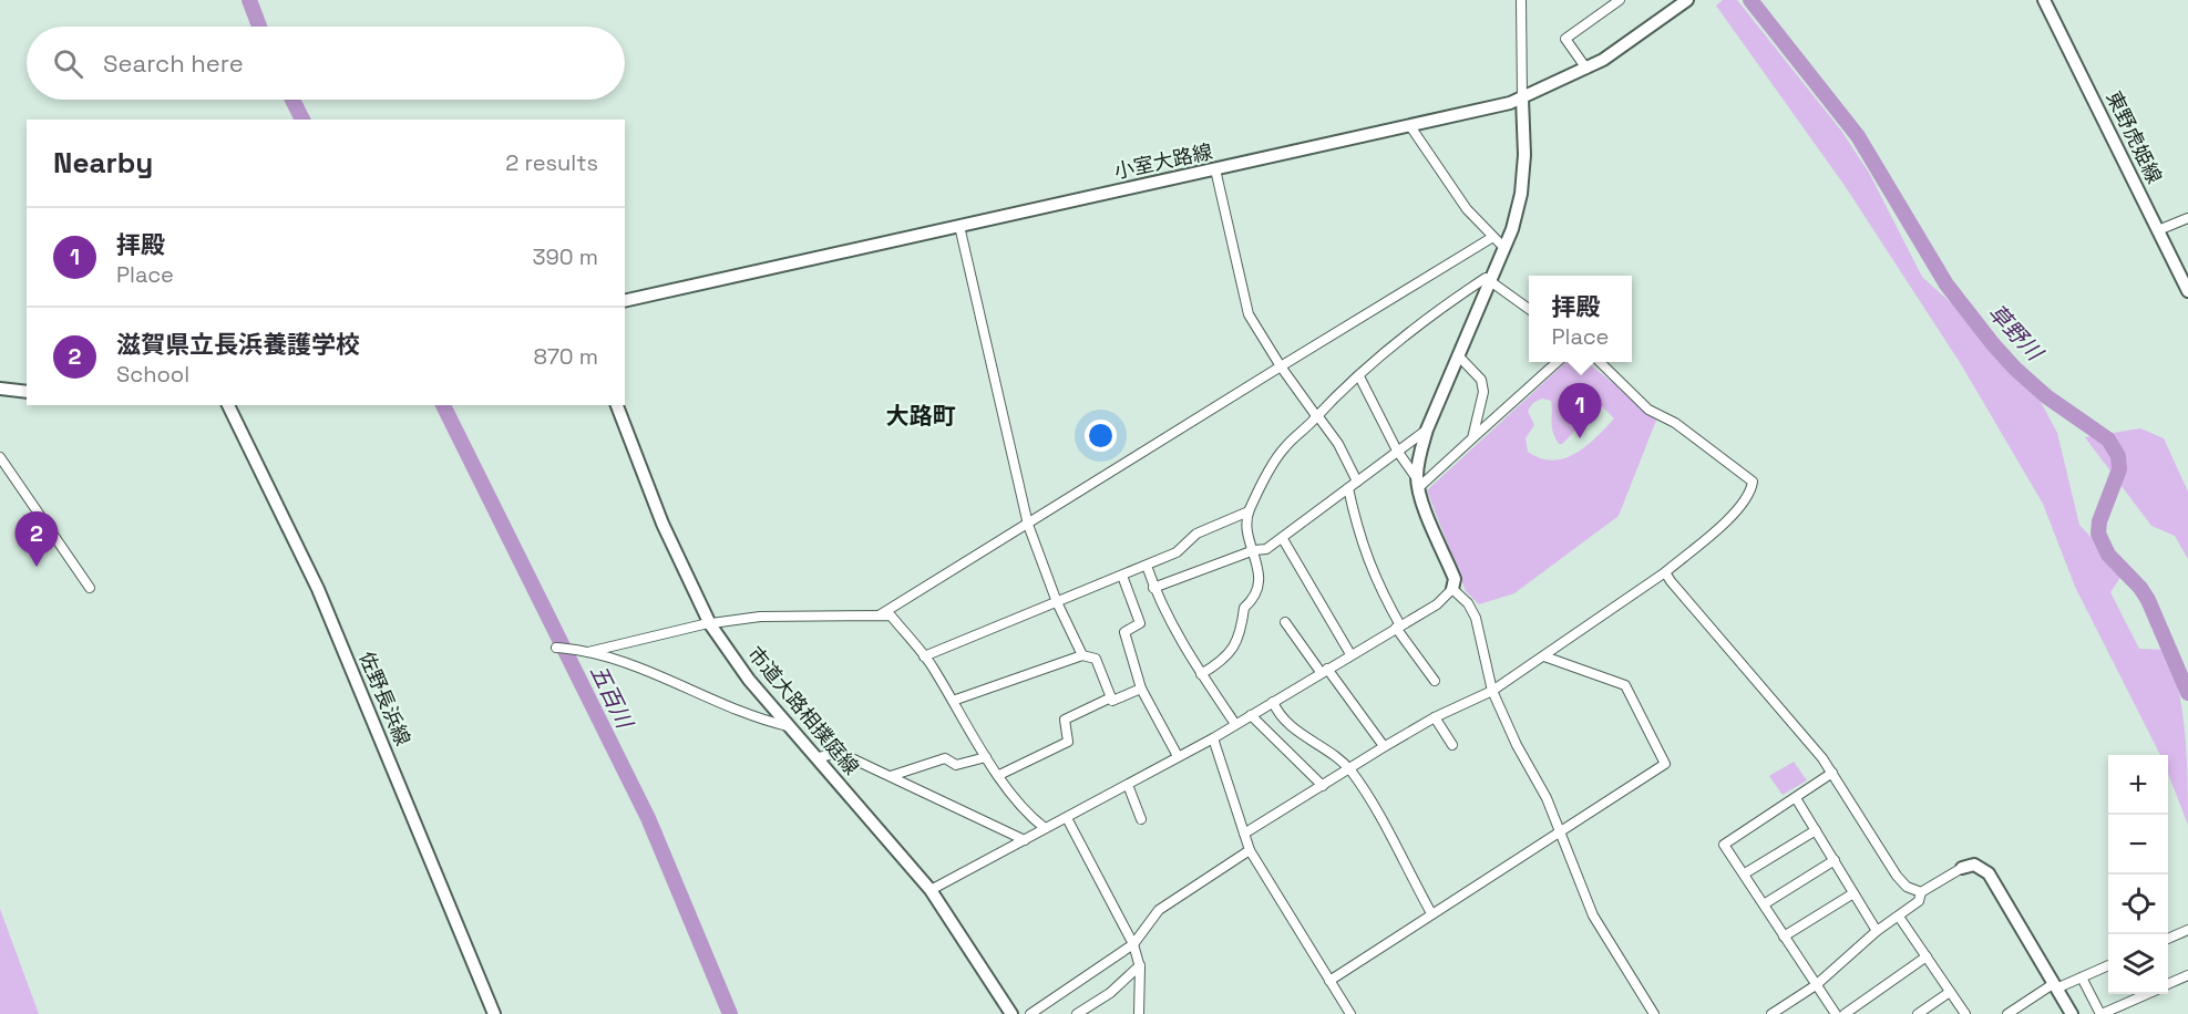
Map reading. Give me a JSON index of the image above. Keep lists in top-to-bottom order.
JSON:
{
  "streets": {
    "main road": [
      "東野虎姫線",
      "小室大路線",
      "佐野長浜線",
      "市道大路相撲庭線"
    ]
  },
  "districts": ["大路町"],
  "water": ["草野川", "五百川"],
  "page": {
    "search": "Search here",
    "heading": ["Nearby", "2 results"],
    "list": [
      {
        "mark": "1",
        "name": "拝殿",
        "note": "Place",
        "value": "390 m"
      },
      {
        "mark": "2",
        "name": "滋賀県立長浜養護学校",
        "note": "School",
        "value": "870 m"
      }
    ],
    "popup": ["拝殿", "Place"],
    "pins": ["1", "2"],
    "map_buttons": ["+", "−"]
  }
}
